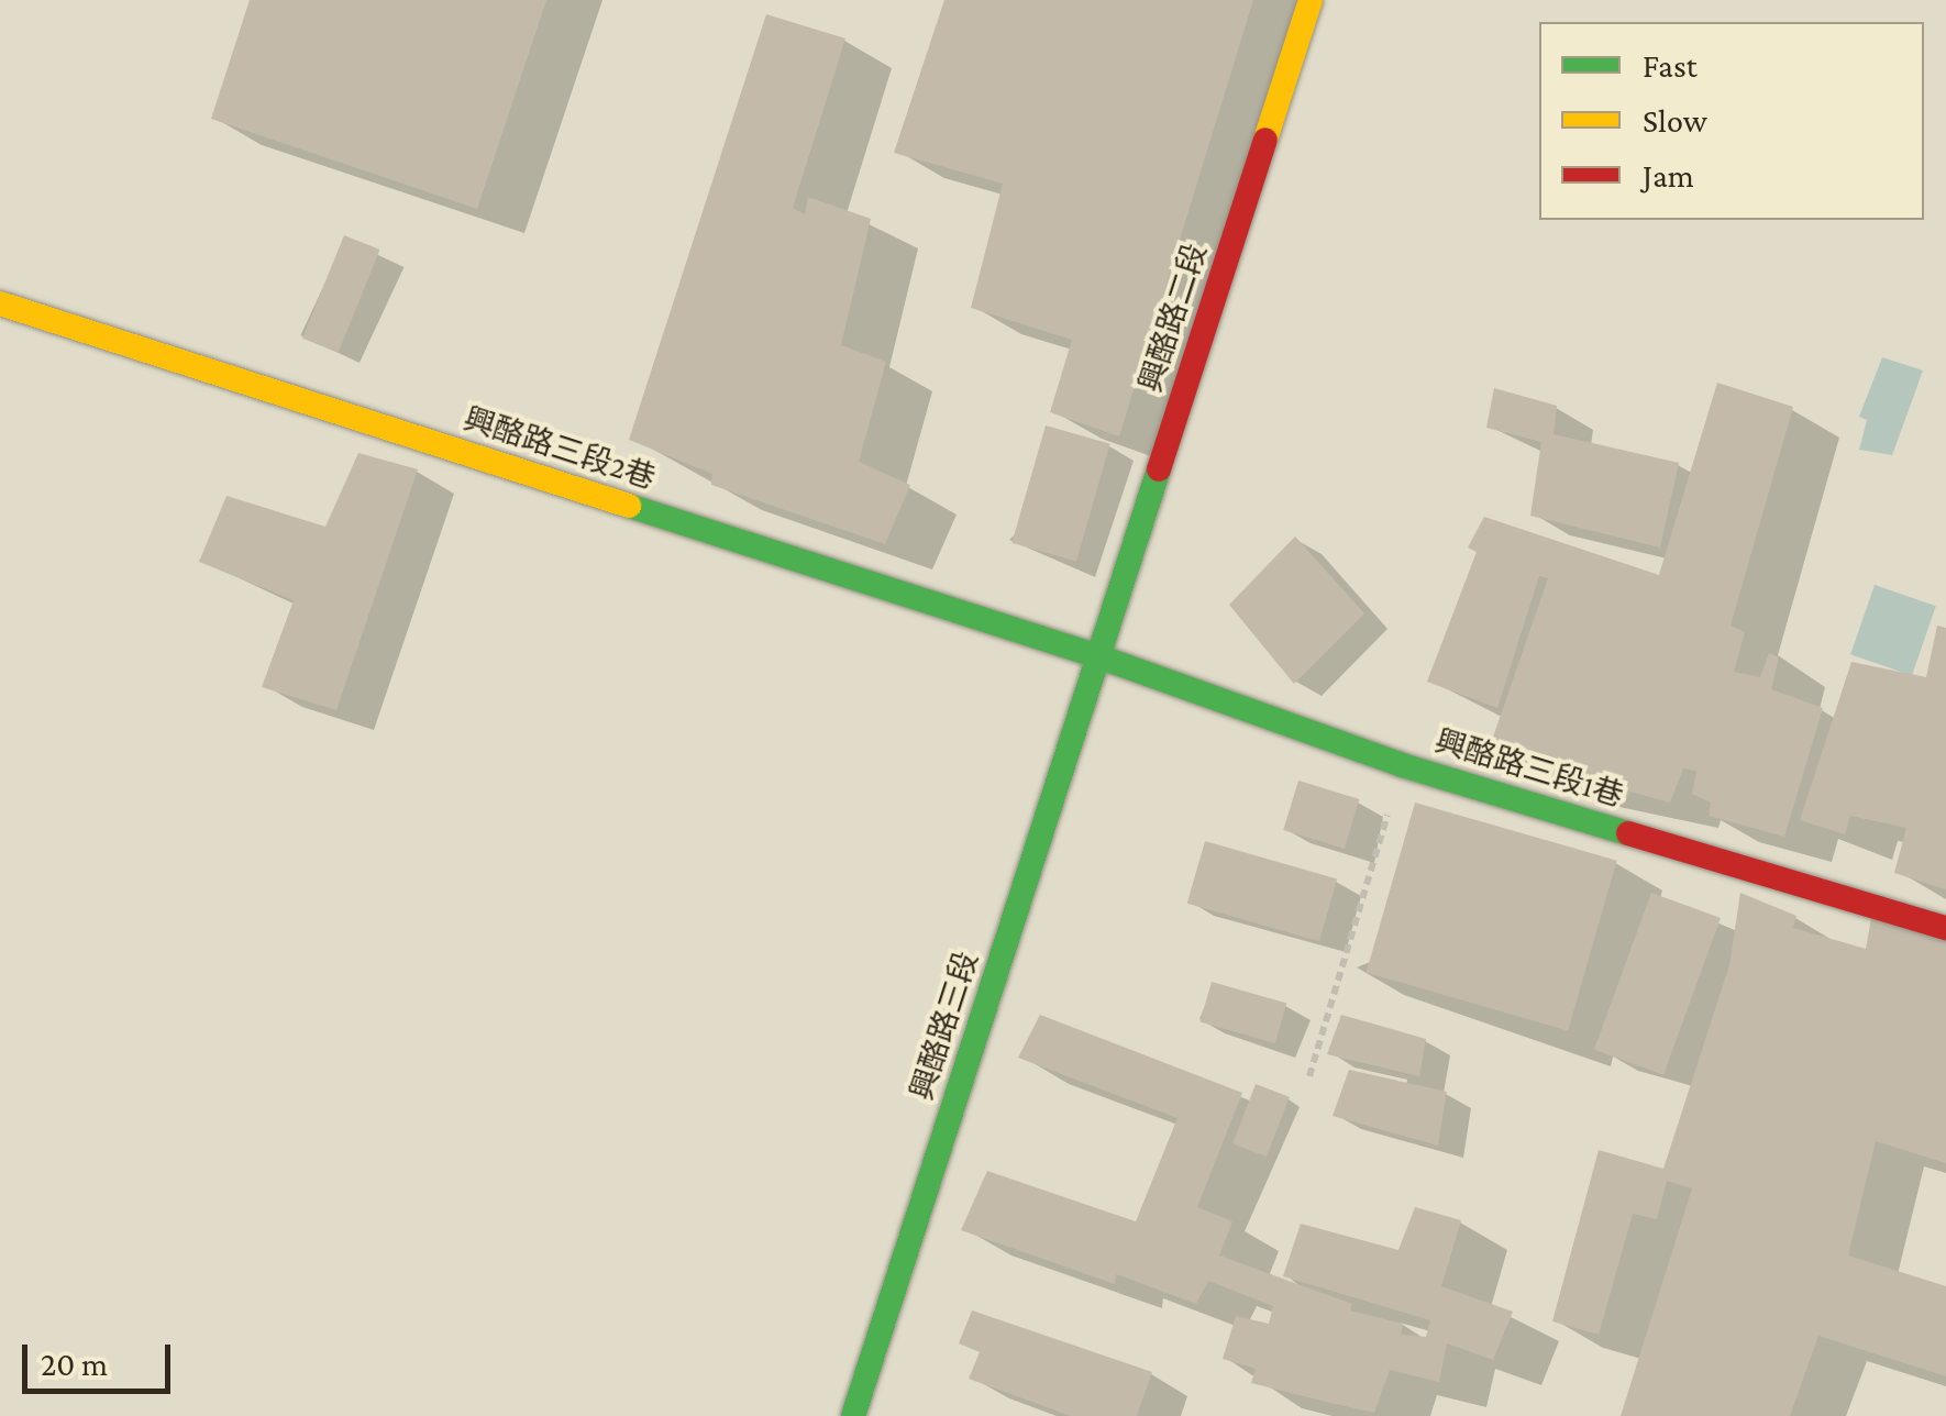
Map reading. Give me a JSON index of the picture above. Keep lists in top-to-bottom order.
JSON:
{
  "streets": {
    "street": [
      "興酪路二段",
      "興酪路三段2巷",
      "興酪路三段1巷",
      "興酪路三段"
    ]
  },
  "crossings": [
    ["興酪路二段", "興酪路三段2巷"],
    ["興酪路二段", "興酪路三段1巷"],
    ["興酪路二段", "興酪路三段"],
    ["興酪路三段2巷", "興酪路三段1巷"],
    ["興酪路三段2巷", "興酪路三段"],
    ["興酪路三段1巷", "興酪路三段"]
  ],
  "legend": ["Fast", "Slow", "Jam"],
  "scale_bar": "20 m"
}
